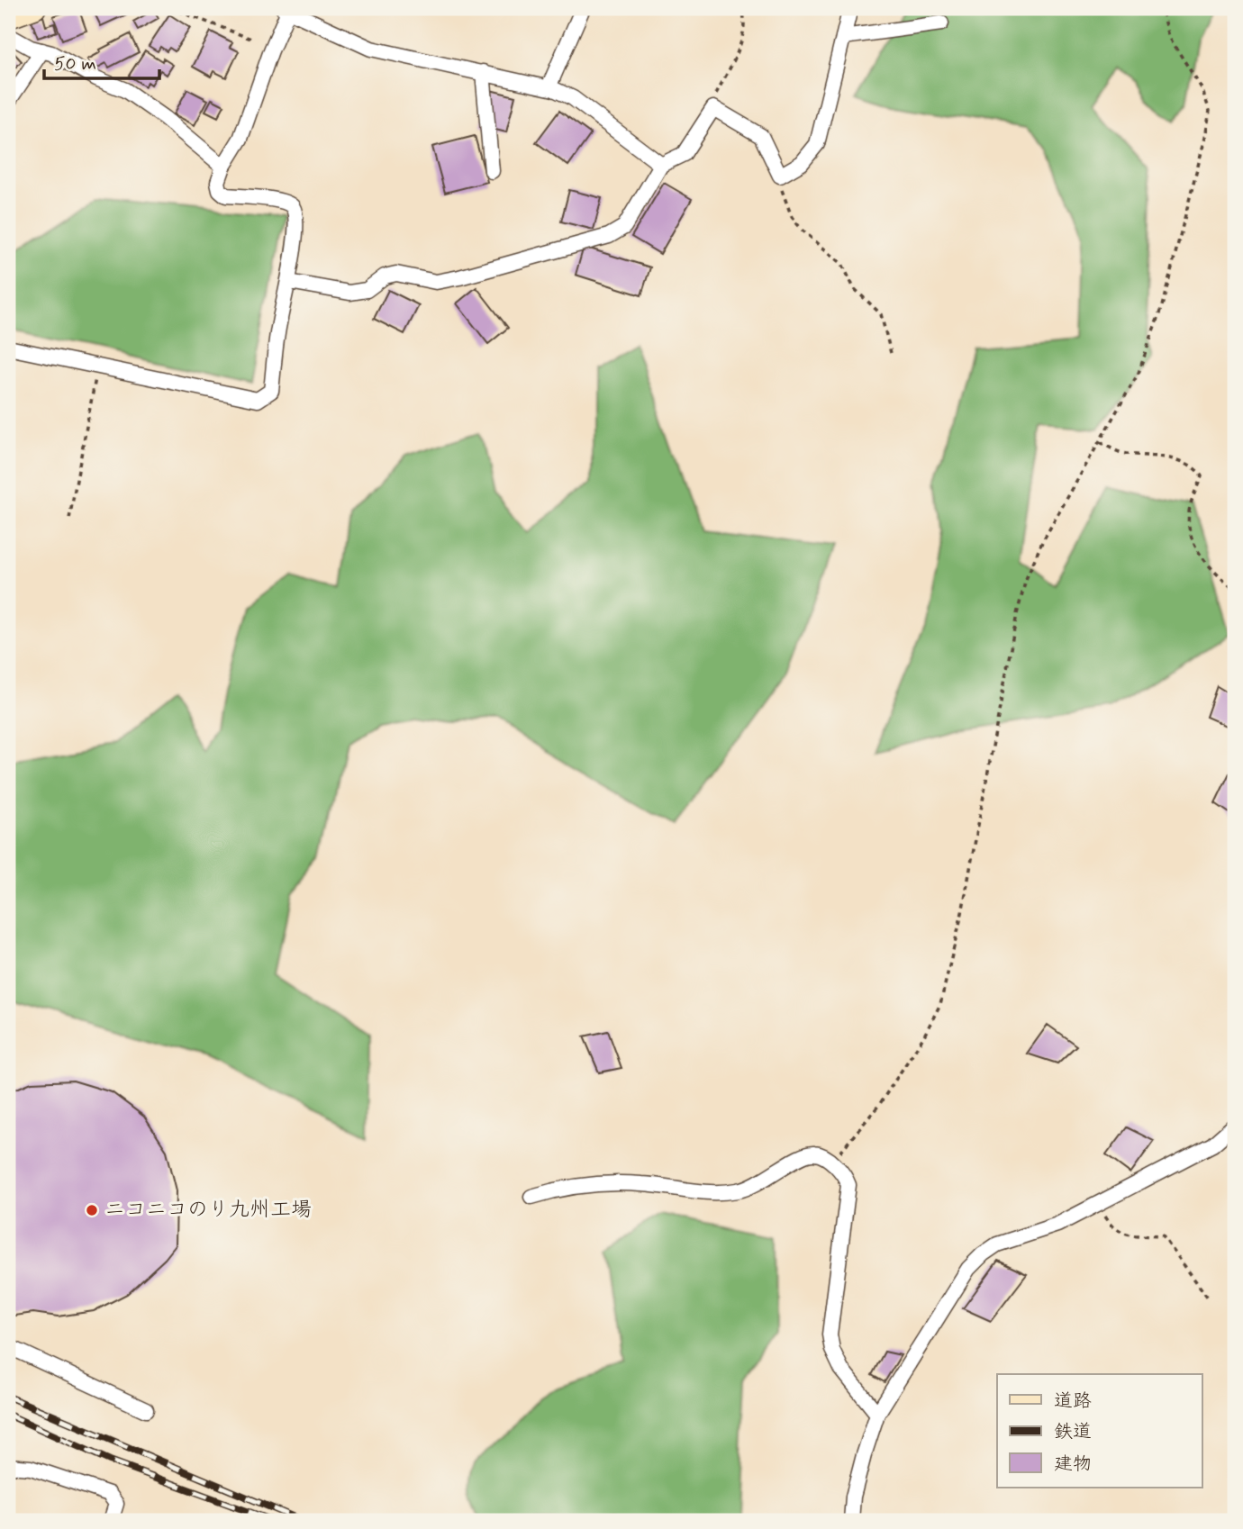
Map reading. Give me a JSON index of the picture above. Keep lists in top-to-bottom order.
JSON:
{
  "places": ["ニコニコのり九州工場"],
  "legend": ["道路", "鉄道", "建物"],
  "scale_bar": "50 m"
}
